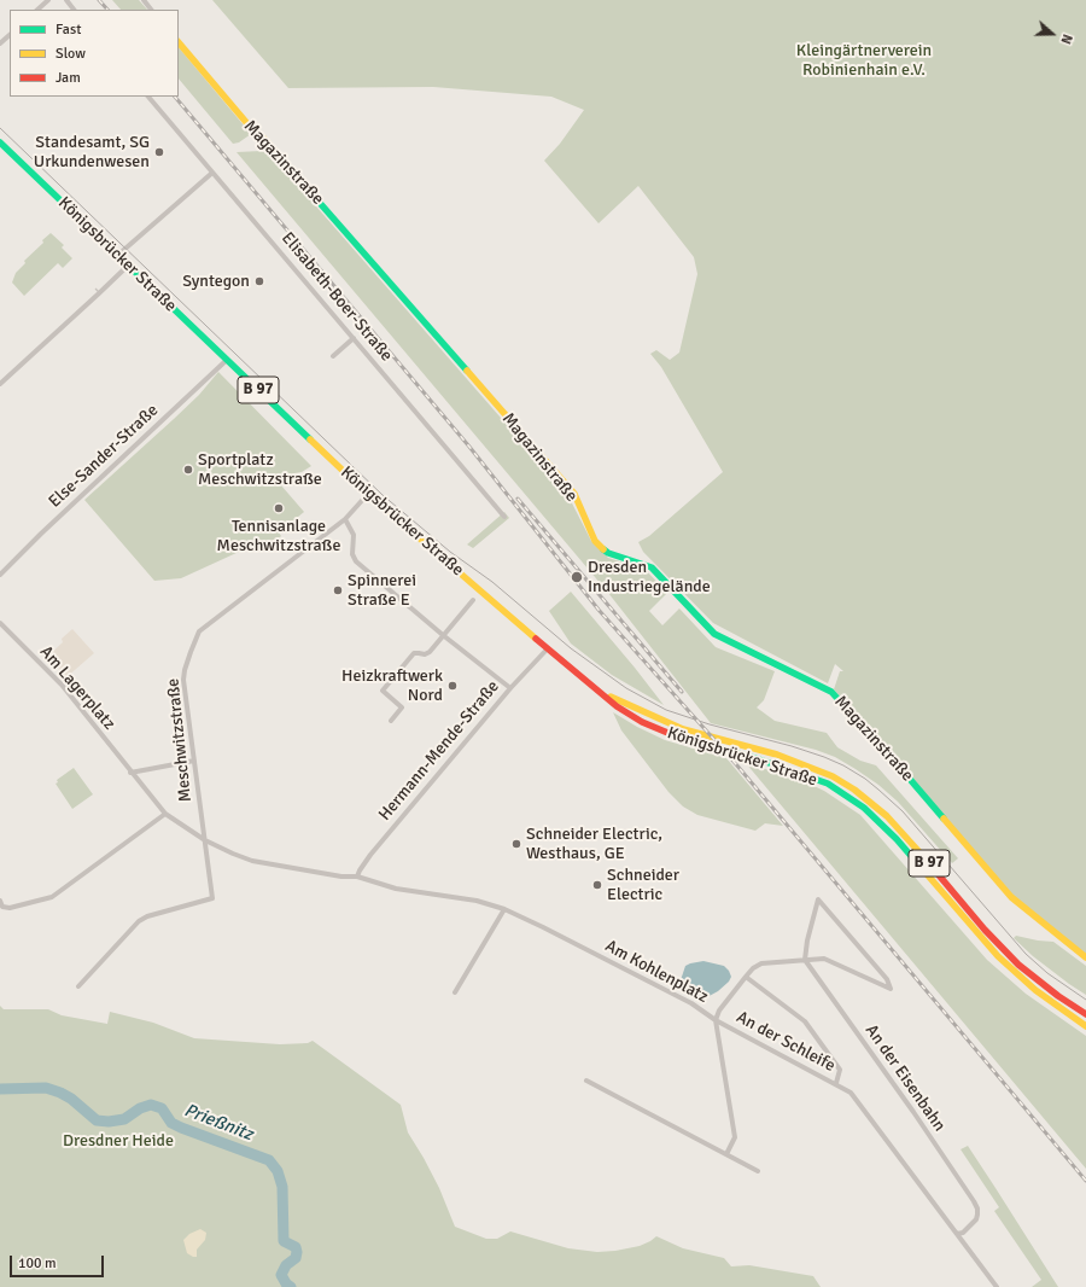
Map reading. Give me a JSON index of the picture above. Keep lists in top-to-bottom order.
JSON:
{
  "streets": {
    "main road": ["Magazinstraße", "Königsbrücker Straße", "B 97"],
    "street": [
      "Elisabeth-Boer-Straße",
      "Else-Sander-Straße",
      "Am Lagerplatz",
      "Meschwitzstraße",
      "Hermann-Mende-Straße",
      "Am Kohlenplatz",
      "An der Schleife",
      "An der Eisenbahn"
    ]
  },
  "crossings": [
    ["Königsbrücker Straße", "Else-Sander-Straße"],
    ["Königsbrücker Straße", "Meschwitzstraße"],
    ["Königsbrücker Straße", "Hermann-Mende-Straße"],
    ["Am Lagerplatz", "Meschwitzstraße"],
    ["Am Lagerplatz", "Am Kohlenplatz"],
    ["Meschwitzstraße", "Am Kohlenplatz"],
    ["Hermann-Mende-Straße", "Am Kohlenplatz"],
    ["Am Kohlenplatz", "An der Schleife"],
    ["Am Kohlenplatz", "An der Eisenbahn"],
    ["An der Schleife", "An der Eisenbahn"]
  ],
  "water": ["Prießnitz"],
  "parks": ["Kleingärtnerverein Robinienhain e.V.", "Dresdner Heide"],
  "places": [
    "Standesamt, SG Urkundenwesen",
    "Syntegon",
    "Sportplatz Meschwitzstraße",
    "Tennisanlage Meschwitzstraße",
    "Dresden Industriegelände",
    "Spinnerei Straße E",
    "Heizkraftwerk Nord",
    "Schneider Electric, Westhaus, GE",
    "Schneider Electric"
  ],
  "legend": ["Fast", "Slow", "Jam"],
  "scale_bar": "100 m",
  "north": "right"
}
